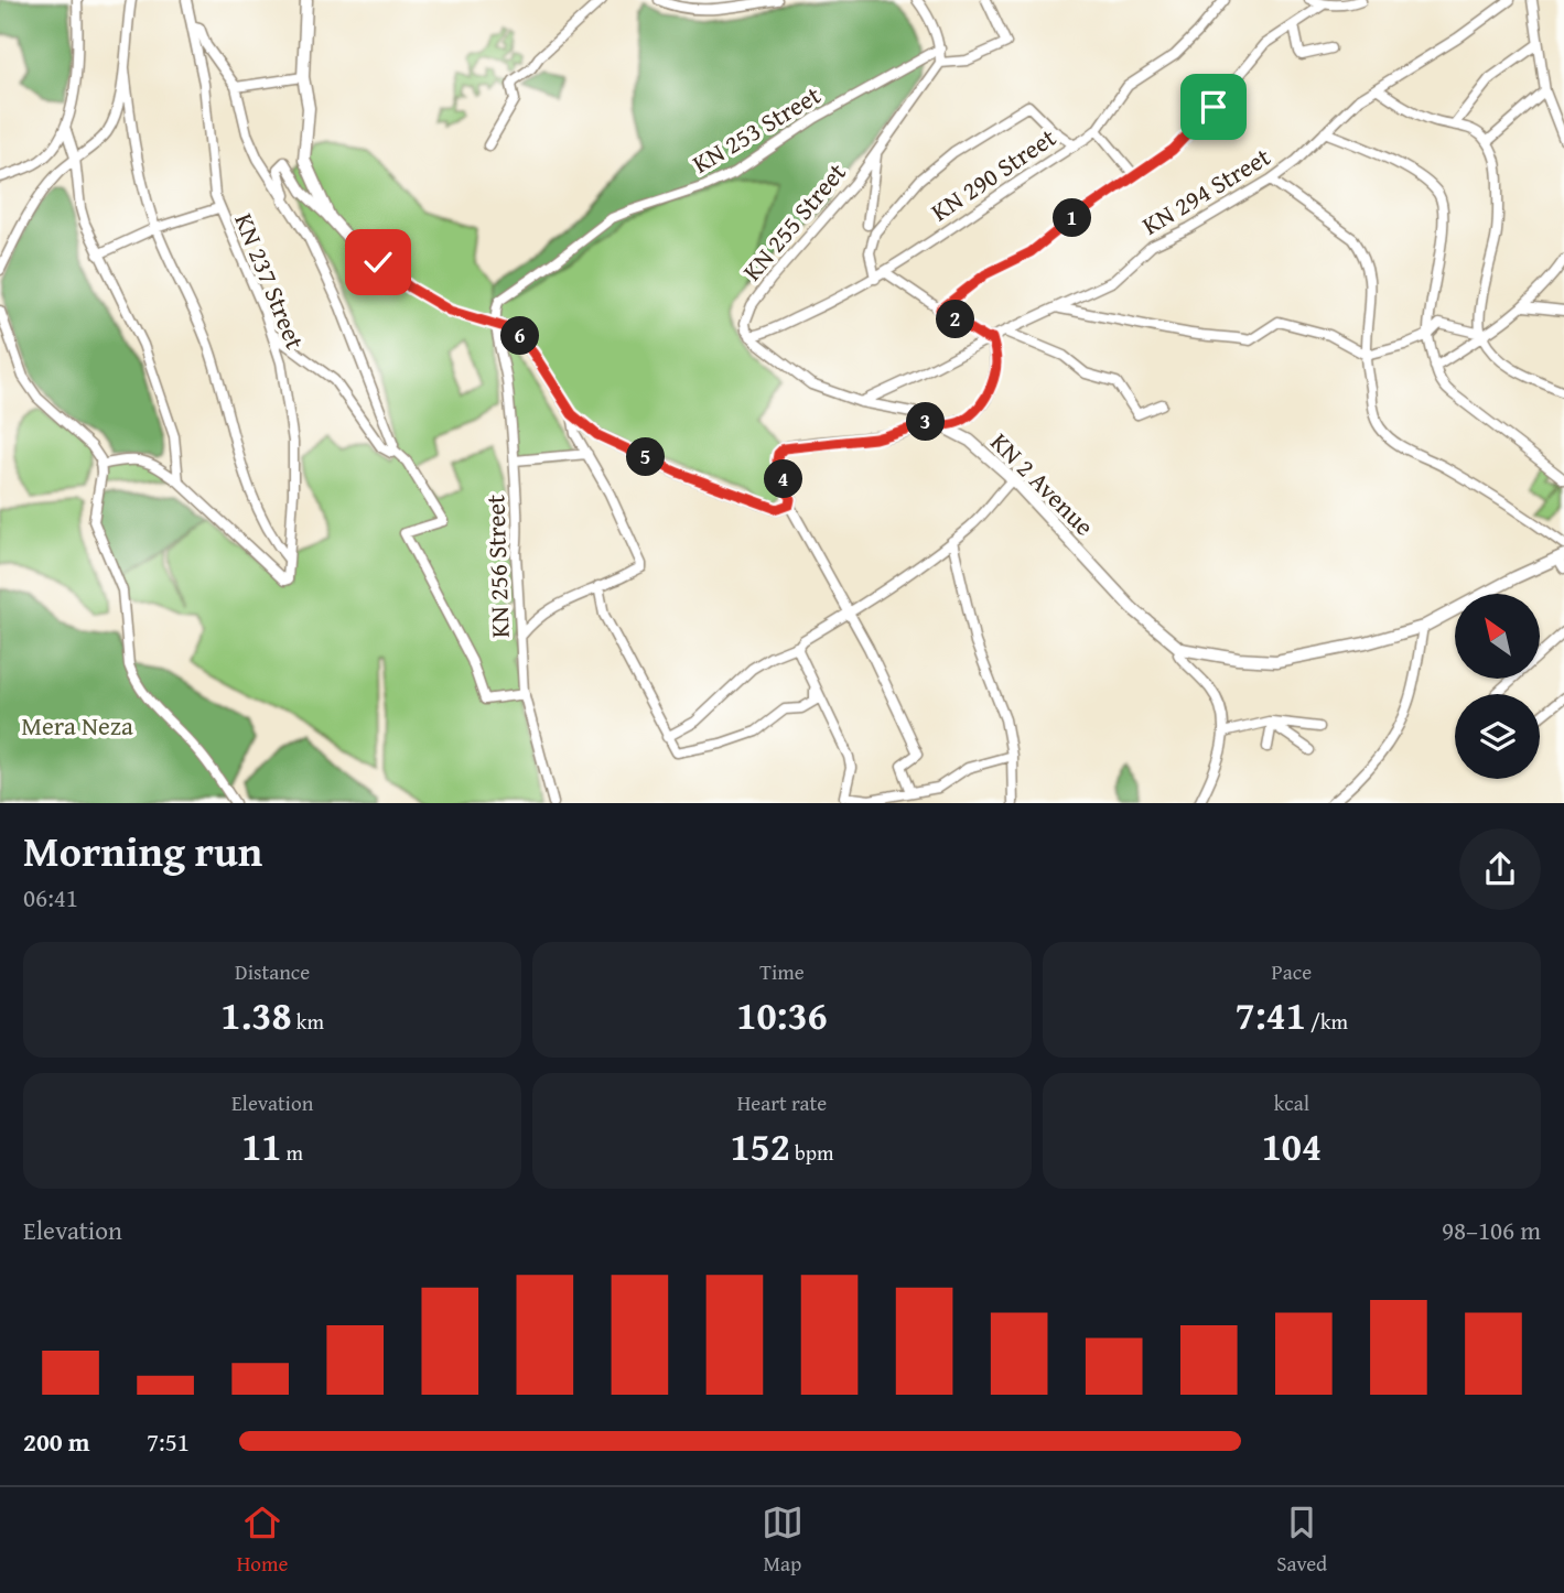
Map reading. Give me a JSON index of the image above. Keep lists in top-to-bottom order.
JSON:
{
  "streets": {
    "main road": ["KN 2 Avenue"],
    "street": [
      "KN 253 Street",
      "KN 290 Street",
      "KN 294 Street",
      "KN 255 Street",
      "KN 237 Street",
      "KN 256 Street"
    ]
  },
  "crossings": [
    ["KN 253 Street", "KN 256 Street"],
    ["KN 290 Street", "KN 255 Street"]
  ],
  "parks": ["Mera Neza"],
  "north": "top left",
  "page": {
    "pins": [
      "1",
      "2",
      "6",
      "3",
      "5",
      "4"
    ],
    "heading": ["Morning run", "06:41"],
    "stats": [
      ["Distance", "1.38 km"],
      ["Time", "10:36"],
      ["Pace", "7:41 /km"],
      ["Elevation", "11 m"],
      ["Heart rate", "152 bpm"],
      ["kcal", "104"]
    ],
    "chart": ["Elevation", "98–106 m"],
    "list": [
      {
        "name": "200 m",
        "note": "7:51"
      }
    ],
    "tabs": ["Home", "Map", "Saved"]
  }
}
